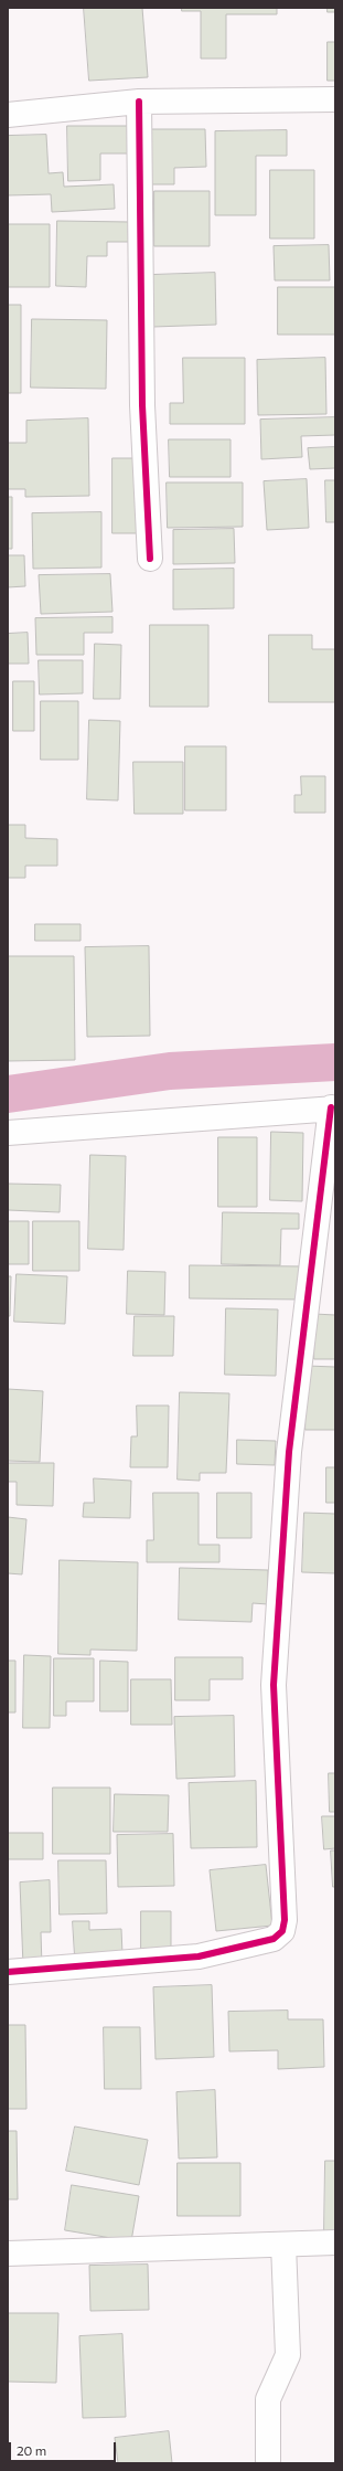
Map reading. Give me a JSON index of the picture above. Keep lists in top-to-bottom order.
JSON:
{
  "scale_bar": "20 m"
}
